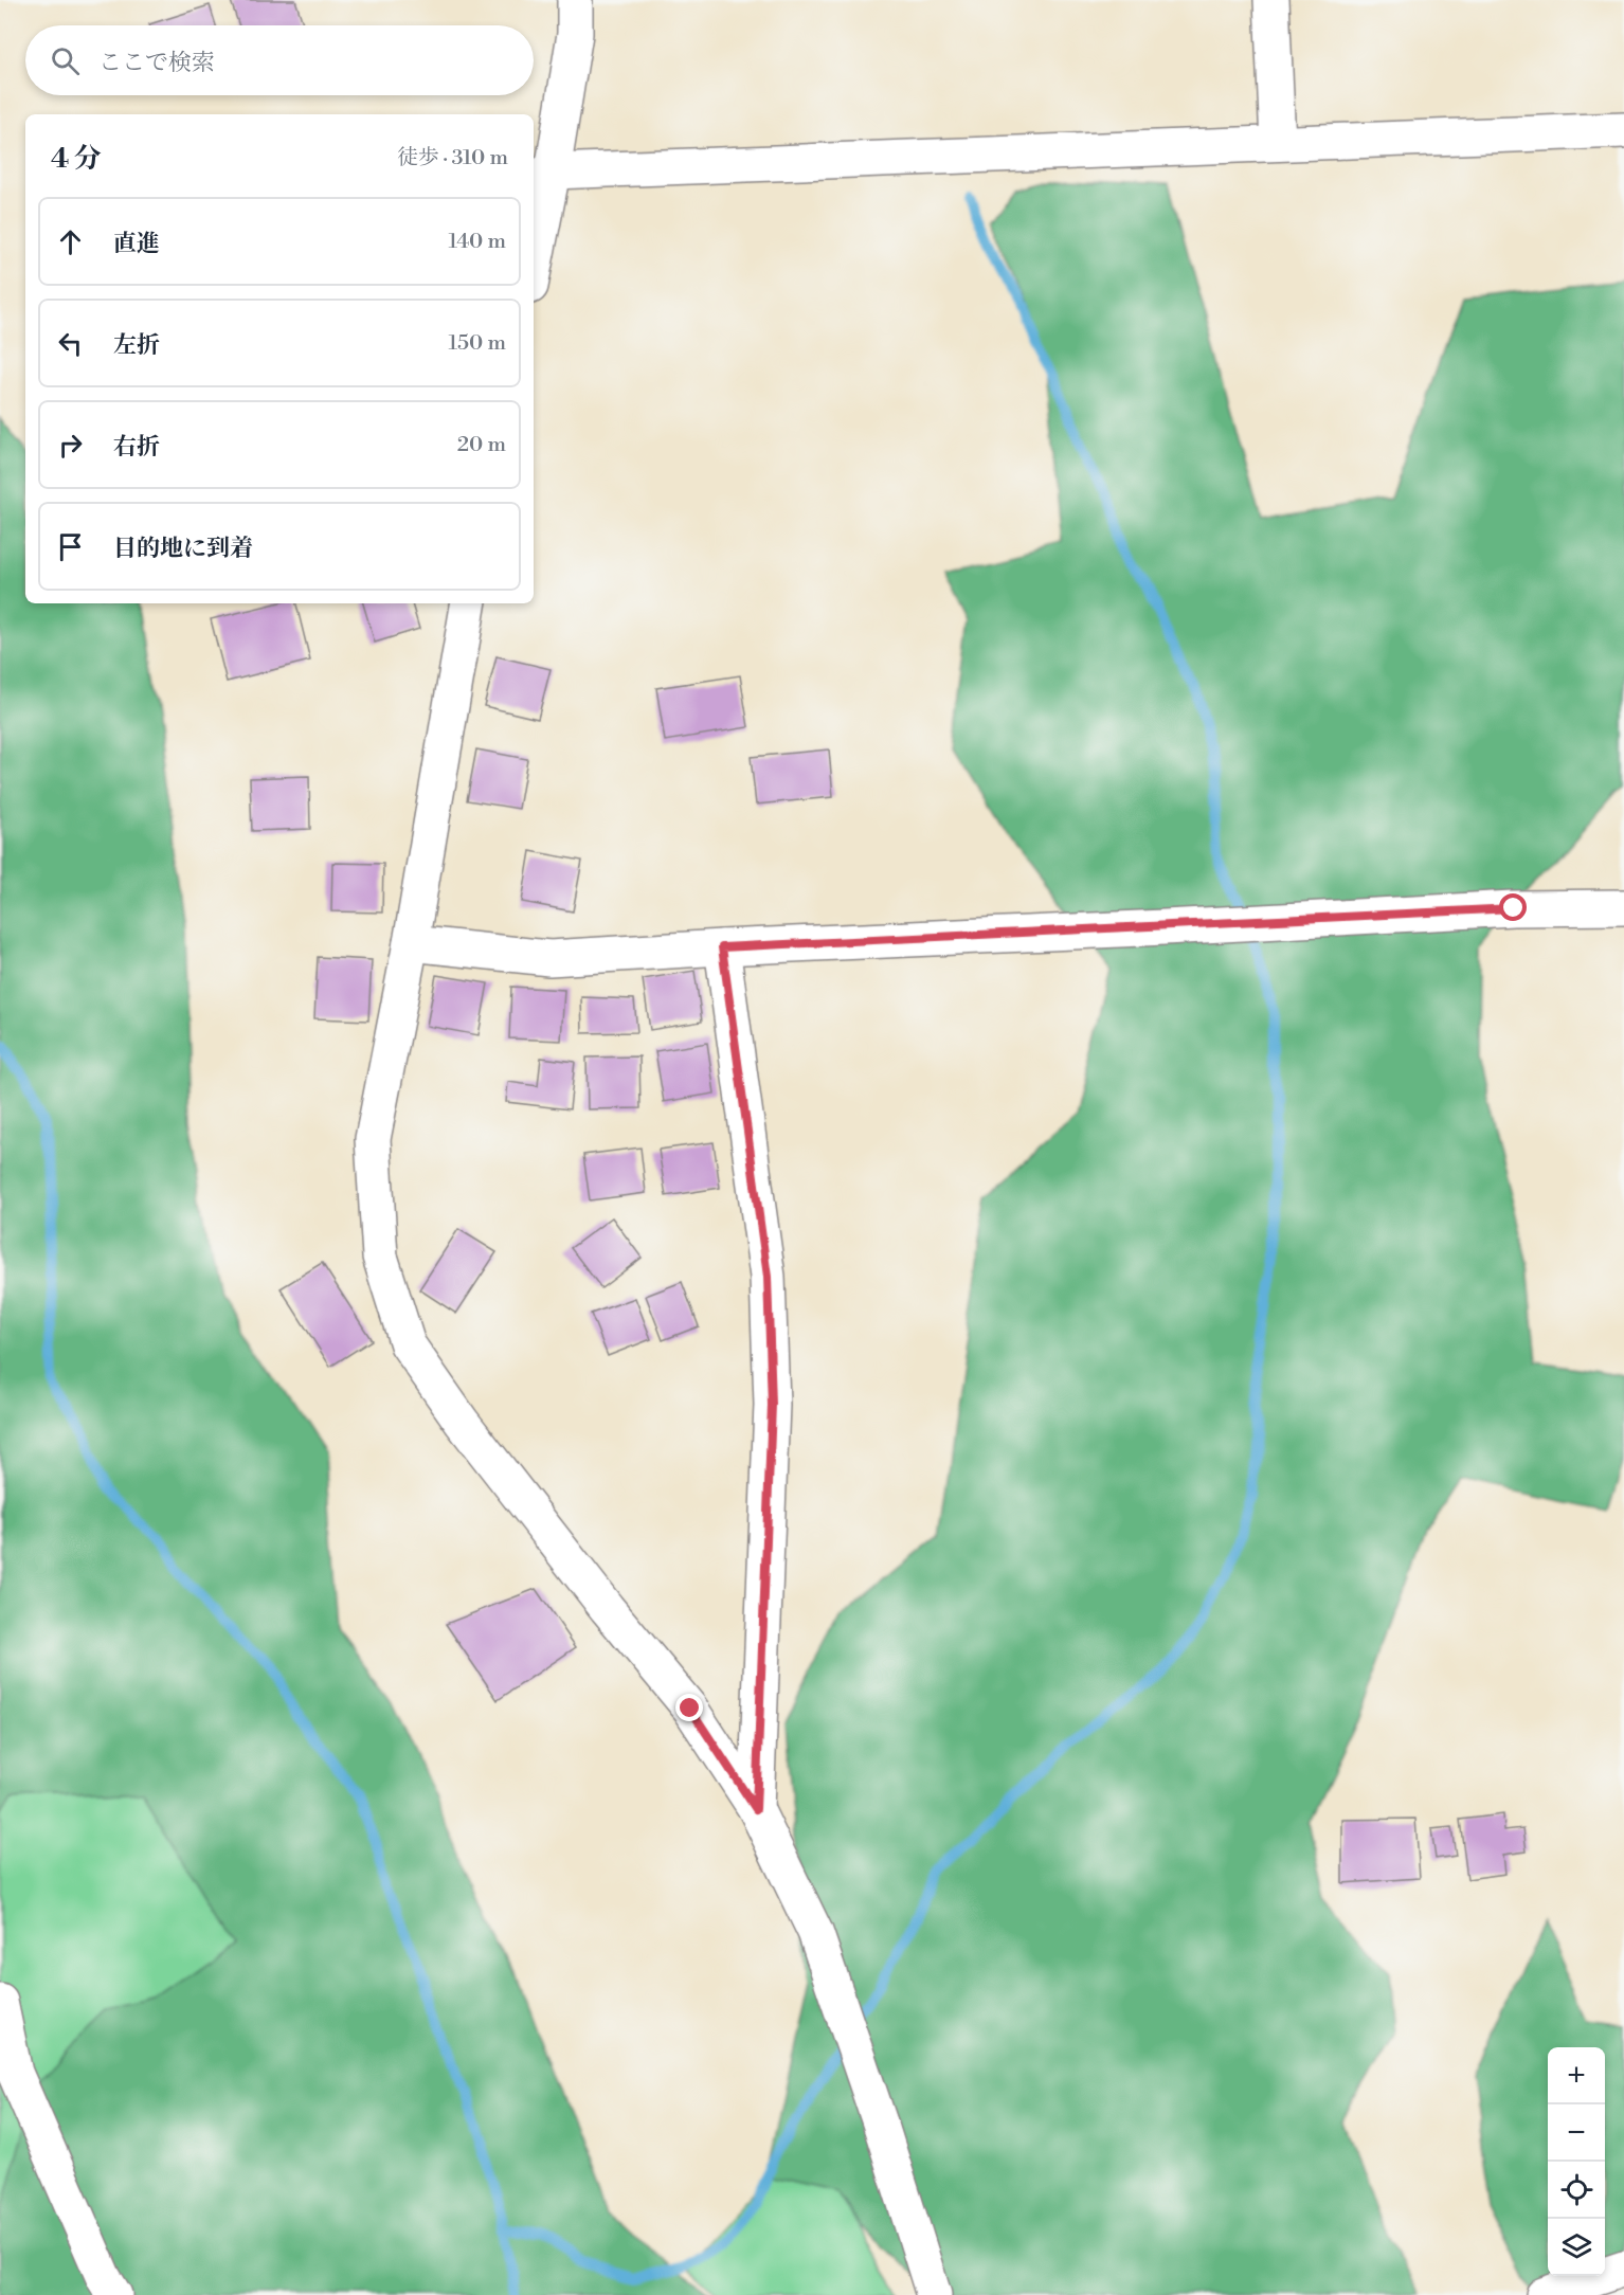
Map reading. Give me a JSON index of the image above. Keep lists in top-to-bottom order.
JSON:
{
  "page": {
    "search": "ここで検索",
    "heading": ["4 分", "徒歩 · 310 m"],
    "list": [
      ["直進", "140 m"],
      ["左折", "150 m"],
      ["右折", "20 m"],
      "目的地に到着"
    ],
    "map_buttons": ["+", "−"]
  }
}
